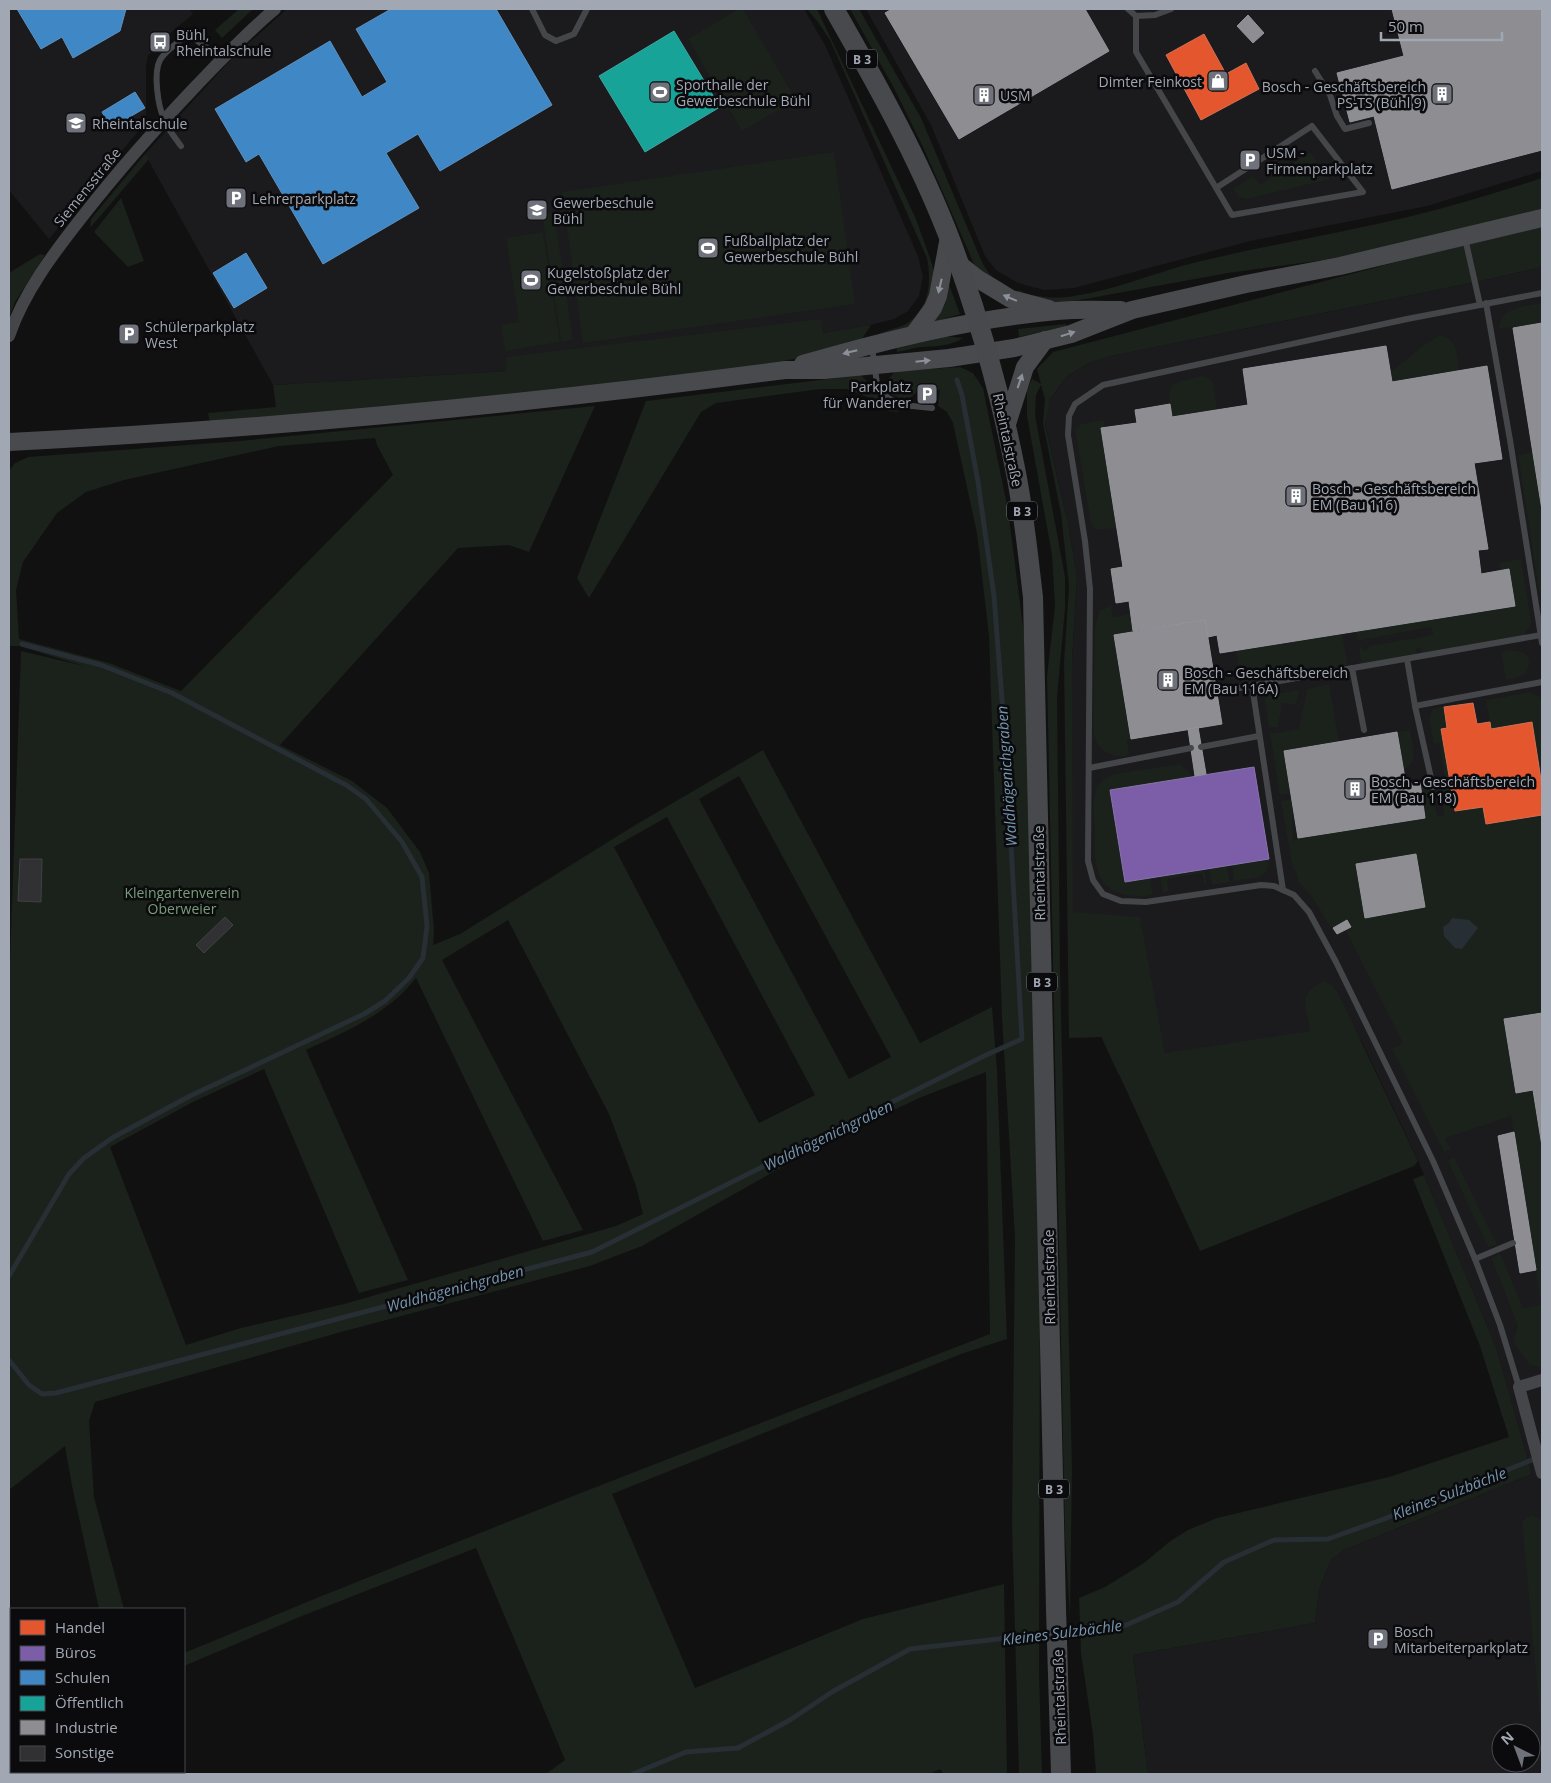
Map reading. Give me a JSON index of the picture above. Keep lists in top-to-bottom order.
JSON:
{
  "streets": {
    "main road": ["B 3", "Rheintalstraße"],
    "street": ["Siemensstraße"]
  },
  "water": ["Waldhägenichgraben", "Kleines Sulzbächle"],
  "parks": ["Kleingartenverein Oberweier"],
  "places": {
    "bus stop": ["Bühl, Rheintalschule"],
    "shop": ["Dimter Feinkost"],
    "sports": ["Sporthalle der Gewerbeschule Bühl", "Fußballplatz der Gewerbeschule Bühl", "Kugelstoßplatz der Gewerbeschule Bühl"],
    "building": [
      "Bosch - Geschäftsbereich PS-TS (Bühl 9)",
      "USM",
      "Bosch - Geschäftsbereich EM (Bau 116)",
      "Bosch - Geschäftsbereich EM (Bau 116A)",
      "Bosch - Geschäftsbereich EM (Bau 118)"
    ],
    "school or university": ["Rheintalschule", "Gewerbeschule Bühl"],
    "parking": [
      "USM - Firmenparkplatz",
      "Lehrerparkplatz",
      "Schülerparkplatz West",
      "Parkplatz für Wanderer",
      "Bosch Mitarbeiterparkplatz"
    ]
  },
  "legend": [
    "Handel",
    "Büros",
    "Schulen",
    "Öffentlich",
    "Industrie",
    "Sonstige"
  ],
  "scale_bar": "50 m",
  "north": "top left"
}
